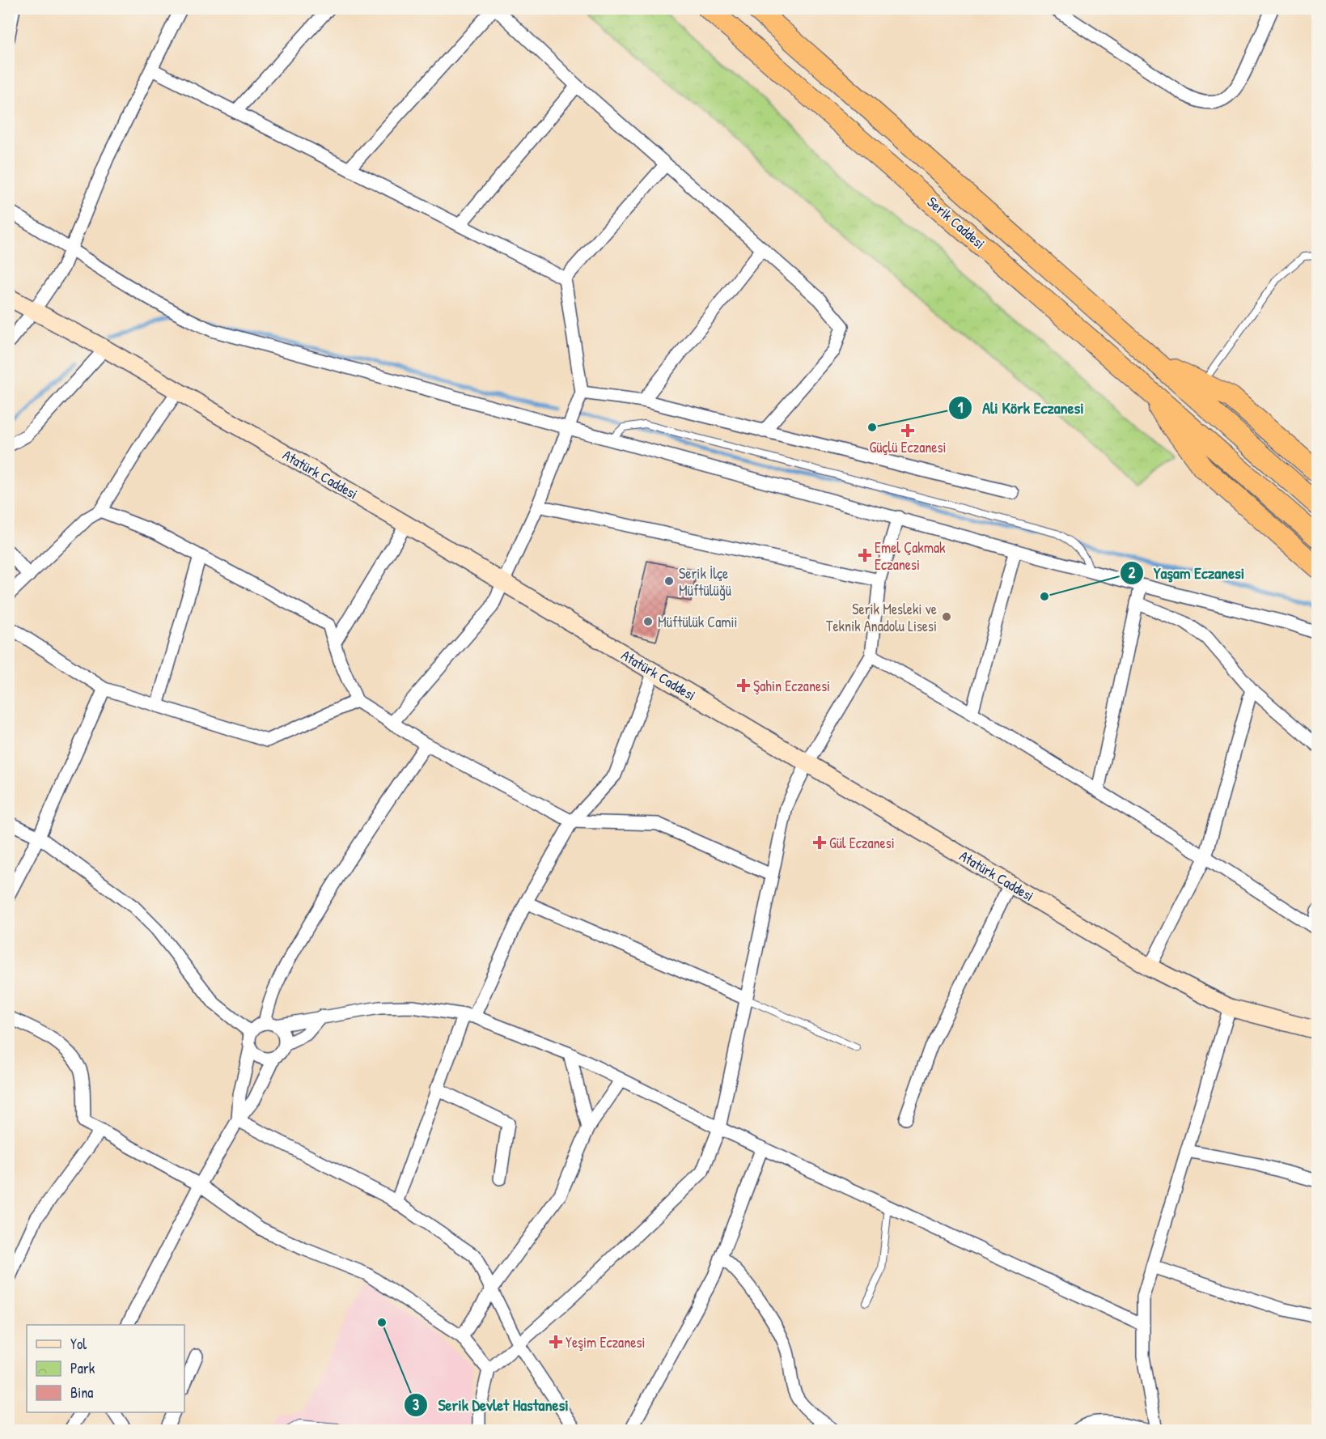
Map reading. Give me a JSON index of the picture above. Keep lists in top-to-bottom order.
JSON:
{
  "streets": {
    "highway": ["Serik Caddesi"],
    "main road": ["Atatürk Caddesi"]
  },
  "places": {
    "other": [
      "Ali Körk Eczanesi",
      "Serik İlçe Müftülüğü",
      "Yaşam Eczanesi",
      "Serik Mesleki ve Teknik Anadolu Lisesi",
      "Müftülük Camii",
      "Serik Devlet Hastanesi"
    ],
    "health": [
      "Güçlü Eczanesi",
      "Emel Çakmak Eczanesi",
      "Şahin Eczanesi",
      "Gül Eczanesi",
      "Yeşim Eczanesi"
    ]
  },
  "legend": ["Yol", "Park", "Bina"]
}
